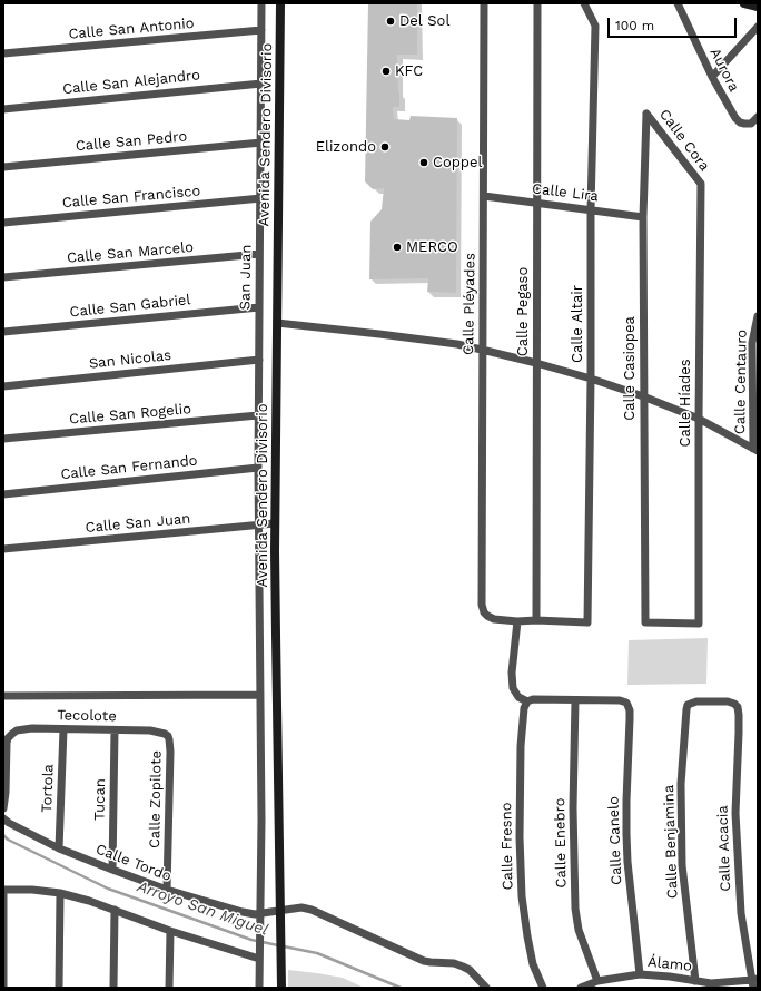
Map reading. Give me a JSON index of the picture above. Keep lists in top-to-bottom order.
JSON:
{
  "streets": {
    "street": [
      "Calle San Antonio",
      "Aurora",
      "Calle San Alejandro",
      "Avenida Sendero Divisorio",
      "Calle Cora",
      "Calle San Pedro",
      "Calle Lira",
      "Calle San Francisco",
      "Calle San Marcelo",
      "San Juan",
      "Calle Pléyades",
      "Calle San Gabriel",
      "Calle Pegaso",
      "Calle Altair",
      "San Nicolas",
      "Calle Casiopea",
      "Calle Centauro",
      "Calle Híades",
      "Calle San Rogelio",
      "Calle San Fernando",
      "Calle San Juan",
      "Tecolote",
      "Tortola",
      "Tucan",
      "Calle Zopilote",
      "Calle Canelo",
      "Calle Benjamina",
      "Calle Enebro",
      "Calle Fresno",
      "Calle Acacia",
      "Calle Tordo",
      "Álamo"
    ]
  },
  "crossings": [
    ["Calle San Antonio", "San Juan"],
    ["Calle San Alejandro", "San Juan"],
    ["Avenida Sendero Divisorio", "San Juan"],
    ["Avenida Sendero Divisorio", "Calle San Juan"],
    ["Avenida Sendero Divisorio", "Calle Tordo"],
    ["Calle Cora", "Calle Casiopea"],
    ["Calle Cora", "Calle Híades"],
    ["Calle San Pedro", "San Juan"],
    ["Calle Lira", "Calle Pléyades"],
    ["Calle Lira", "Calle Pegaso"],
    ["Calle Lira", "Calle Altair"],
    ["Calle Lira", "Calle Casiopea"],
    ["Calle San Francisco", "San Juan"],
    ["Calle San Marcelo", "San Juan"],
    ["San Juan", "Calle San Gabriel"],
    ["San Juan", "San Nicolas"],
    ["San Juan", "Calle San Rogelio"],
    ["San Juan", "Calle San Fernando"],
    ["San Juan", "Calle San Juan"],
    ["Calle Pegaso", "Calle Altair"],
    ["Calle Casiopea", "Calle Híades"],
    ["Tecolote", "Tortola"],
    ["Tecolote", "Tucan"],
    ["Tecolote", "Calle Zopilote"],
    ["Tortola", "Calle Tordo"],
    ["Tucan", "Calle Tordo"],
    ["Calle Zopilote", "Calle Tordo"],
    ["Calle Canelo", "Calle Enebro"],
    ["Calle Canelo", "Álamo"],
    ["Calle Benjamina", "Calle Acacia"],
    ["Calle Benjamina", "Álamo"],
    ["Calle Enebro", "Álamo"],
    ["Calle Acacia", "Álamo"]
  ],
  "water": ["Arroyo San Miguel"],
  "places": [
    "Del Sol",
    "KFC",
    "Elizondo",
    "Coppel",
    "MERCO"
  ],
  "scale_bar": "100 m"
}
